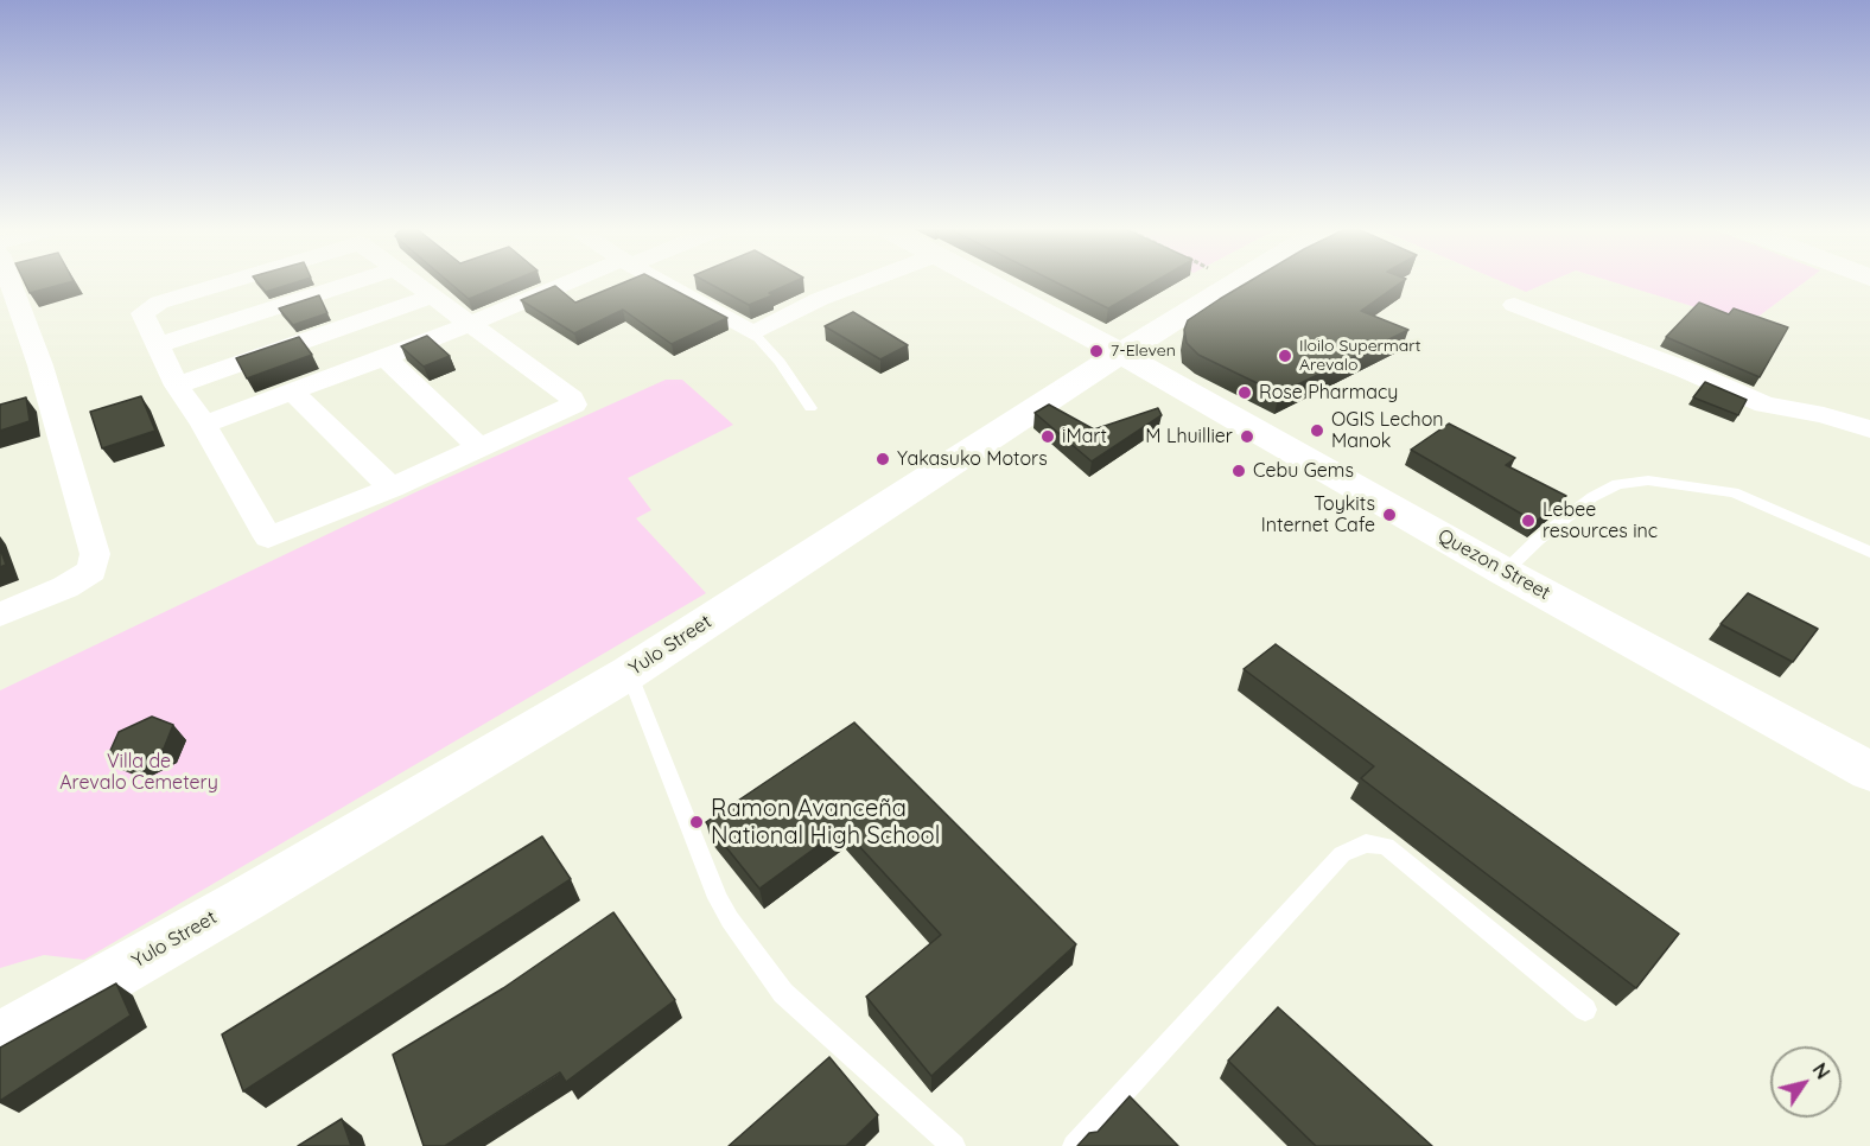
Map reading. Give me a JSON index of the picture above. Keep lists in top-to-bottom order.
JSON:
{
  "streets": {
    "main road": ["Quezon Street", "Yulo Street"]
  },
  "crossings": [
    ["Quezon Street", "Yulo Street"]
  ],
  "parks": ["Villa de Arevalo Cemetery"],
  "places": [
    "7-Eleven",
    "Iloilo Supermart Arevalo",
    "Rose Pharmacy",
    "OGIS Lechon Manok",
    "iMart",
    "M Lhuillier",
    "Yakasuko Motors",
    "Cebu Gems",
    "Toykits Internet Cafe",
    "Lebee resources inc",
    "Ramon Avanceña National High School"
  ],
  "north": "top right"
}
